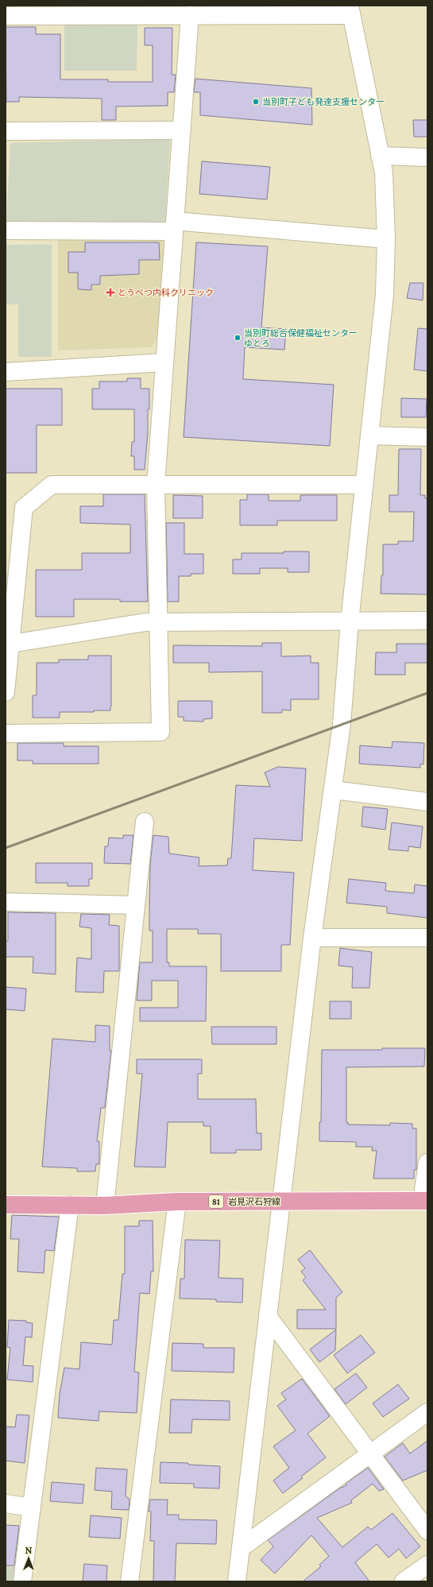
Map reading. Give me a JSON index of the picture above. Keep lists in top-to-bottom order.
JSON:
{
  "streets": {
    "main road": ["81", "岩見沢石狩線"]
  },
  "places": {
    "other": ["当別町子ども発達支援センター", "当別町総合保健福祉センター ゆとろ"],
    "health": ["とうべつ内科クリニック"]
  },
  "north": "top"
}
